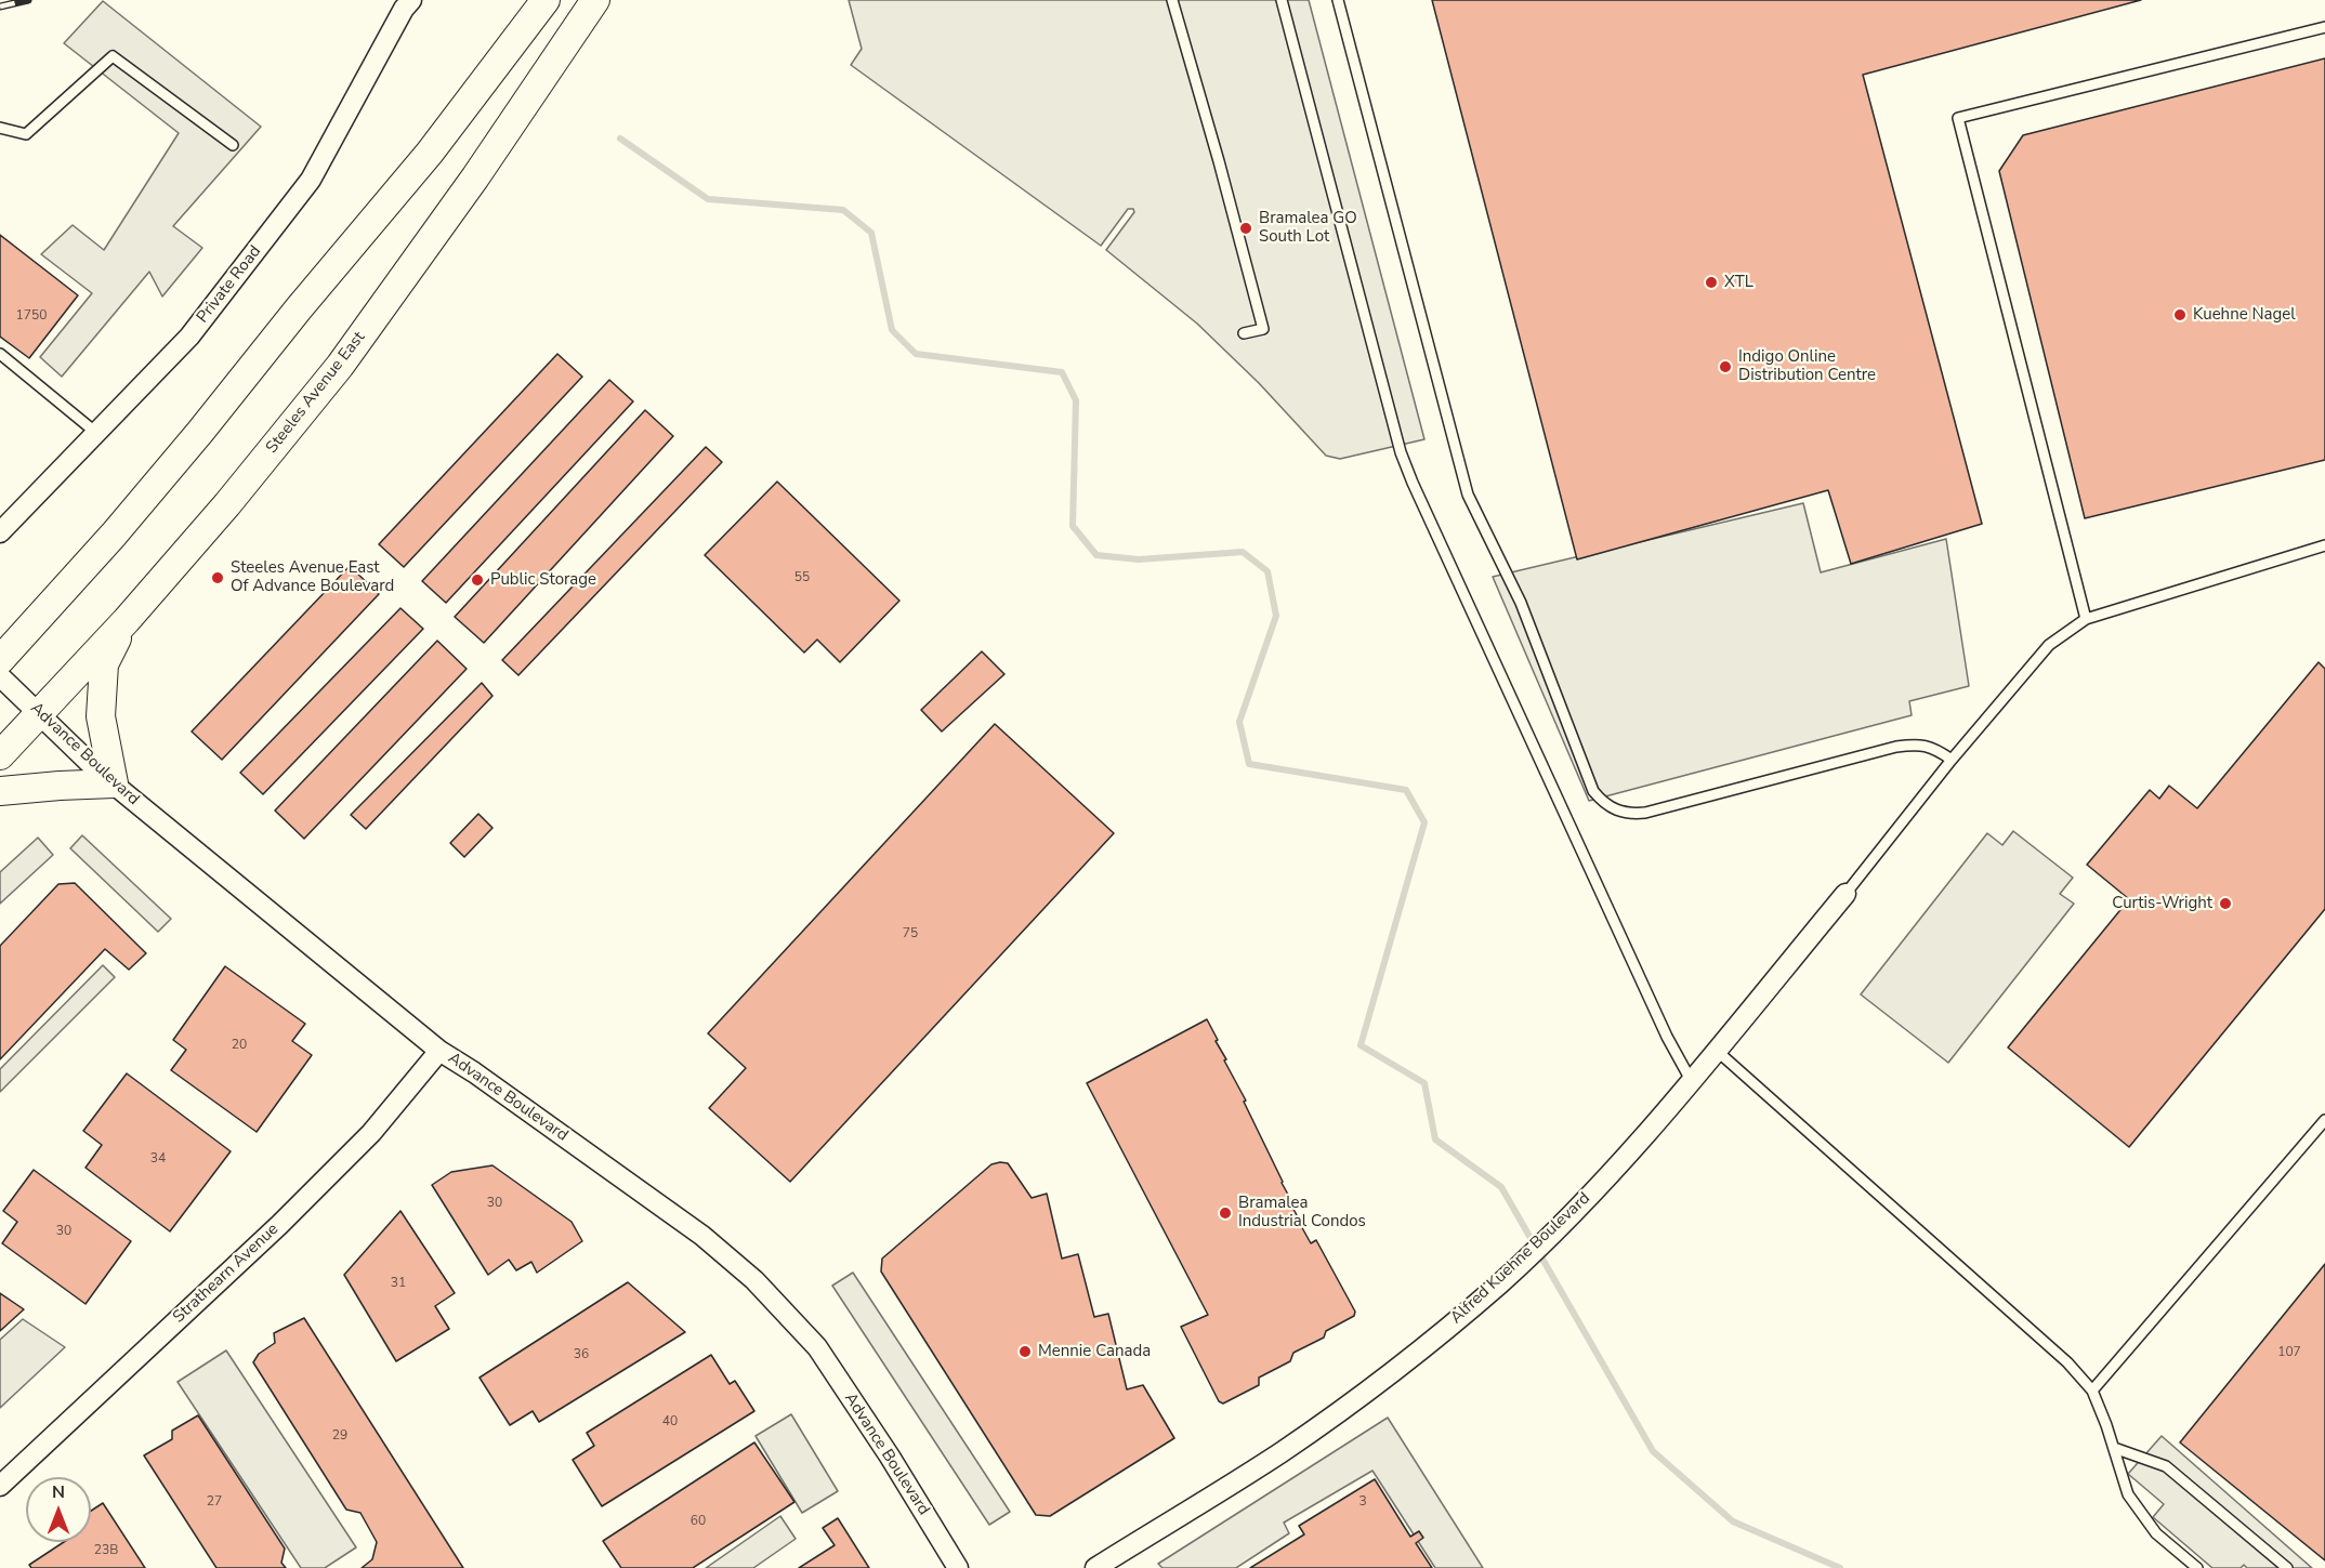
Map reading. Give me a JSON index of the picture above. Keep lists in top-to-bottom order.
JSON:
{
  "streets": {
    "main road": ["Steeles Avenue East"],
    "street": [
      "Private Road",
      "Advance Boulevard",
      "Alfred Kuehne Boulevard",
      "Strathearn Avenue"
    ]
  },
  "crossings": [
    ["Steeles Avenue East", "Advance Boulevard"],
    ["Advance Boulevard", "Strathearn Avenue"]
  ],
  "places": [
    "Bramalea GO South Lot",
    "XTL",
    "Kuehne Nagel",
    "Indigo Online Distribution Centre",
    "Steeles Avenue East Of Advance Boulevard",
    "Public Storage",
    "Curtis-Wright",
    "Bramalea Industrial Condos",
    "Mennie Canada"
  ],
  "house_numbers": [
    "1750",
    "55",
    "75",
    "20",
    "34",
    "30",
    "30",
    "31",
    "107",
    "36",
    "40",
    "29",
    "27",
    "3",
    "60",
    "23B"
  ],
  "north": "top"
}
